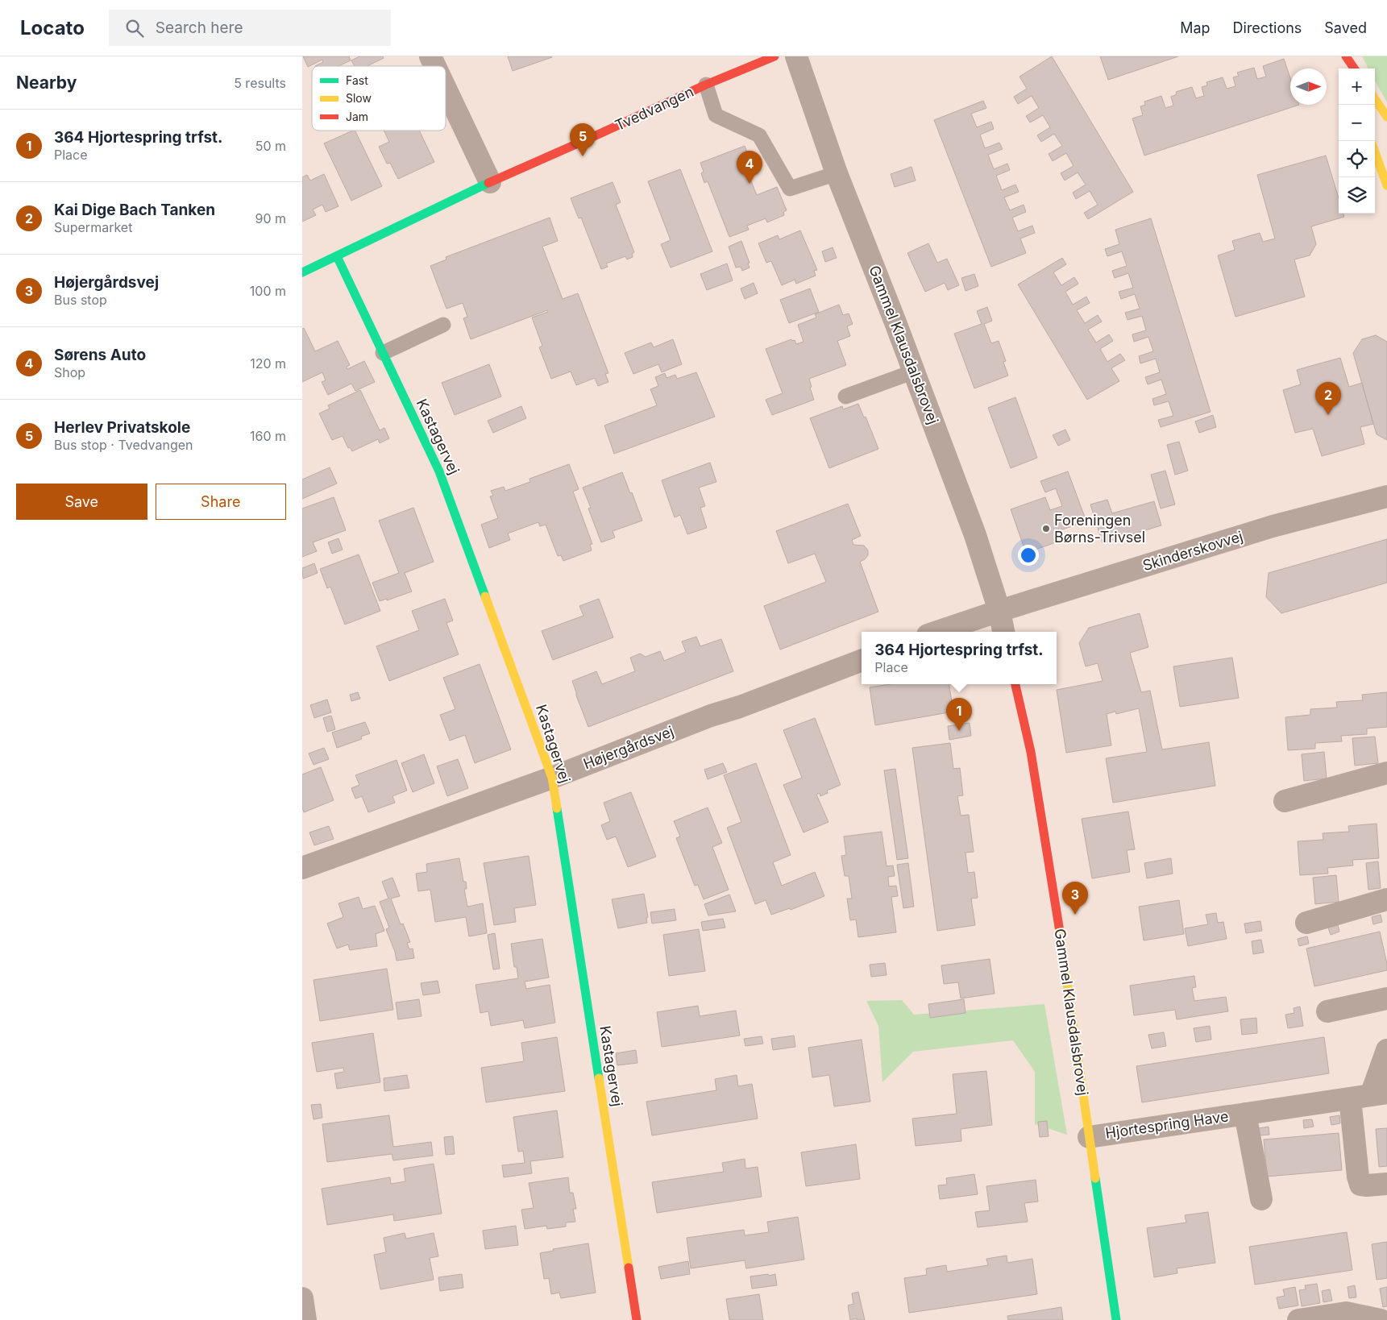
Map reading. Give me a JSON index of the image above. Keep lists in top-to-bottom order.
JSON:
{
  "streets": {
    "street": [
      "Tvedvangen",
      "Gammel Klausdalsbrovej",
      "Kastagervej",
      "Skinderskovvej",
      "Højergårdsvej",
      "Hjortespring Have"
    ]
  },
  "crossings": [
    ["Tvedvangen", "Kastagervej"],
    ["Gammel Klausdalsbrovej", "Skinderskovvej"],
    ["Gammel Klausdalsbrovej", "Hjortespring Have"],
    ["Kastagervej", "Højergårdsvej"]
  ],
  "places": ["Foreningen Børns-Trivsel"],
  "legend": ["Fast", "Slow", "Jam"],
  "north": "right",
  "page": {
    "header": "Locato",
    "search": "Search here",
    "nav": ["Map", "Directions", "Saved"],
    "heading": ["Nearby", "5 results"],
    "map_buttons": ["+", "−"],
    "list": [
      {
        "mark": "1",
        "name": "364 Hjortespring trfst.",
        "note": "Place",
        "value": "50 m"
      },
      {
        "mark": "2",
        "name": "Kai Dige Bach Tanken",
        "note": "Supermarket",
        "value": "90 m"
      },
      {
        "mark": "3",
        "name": "Højergårdsvej",
        "note": "Bus stop",
        "value": "100 m"
      },
      {
        "mark": "4",
        "name": "Sørens Auto",
        "note": "Shop",
        "value": "120 m"
      },
      {
        "mark": "5",
        "name": "Herlev Privatskole",
        "note": "Bus stop · Tvedvangen",
        "value": "160 m"
      }
    ],
    "pins": [
      "5",
      "4",
      "2",
      "1",
      "3"
    ],
    "buttons": ["Save", "Share"],
    "popup": ["364 Hjortespring trfst.", "Place"]
  }
}
